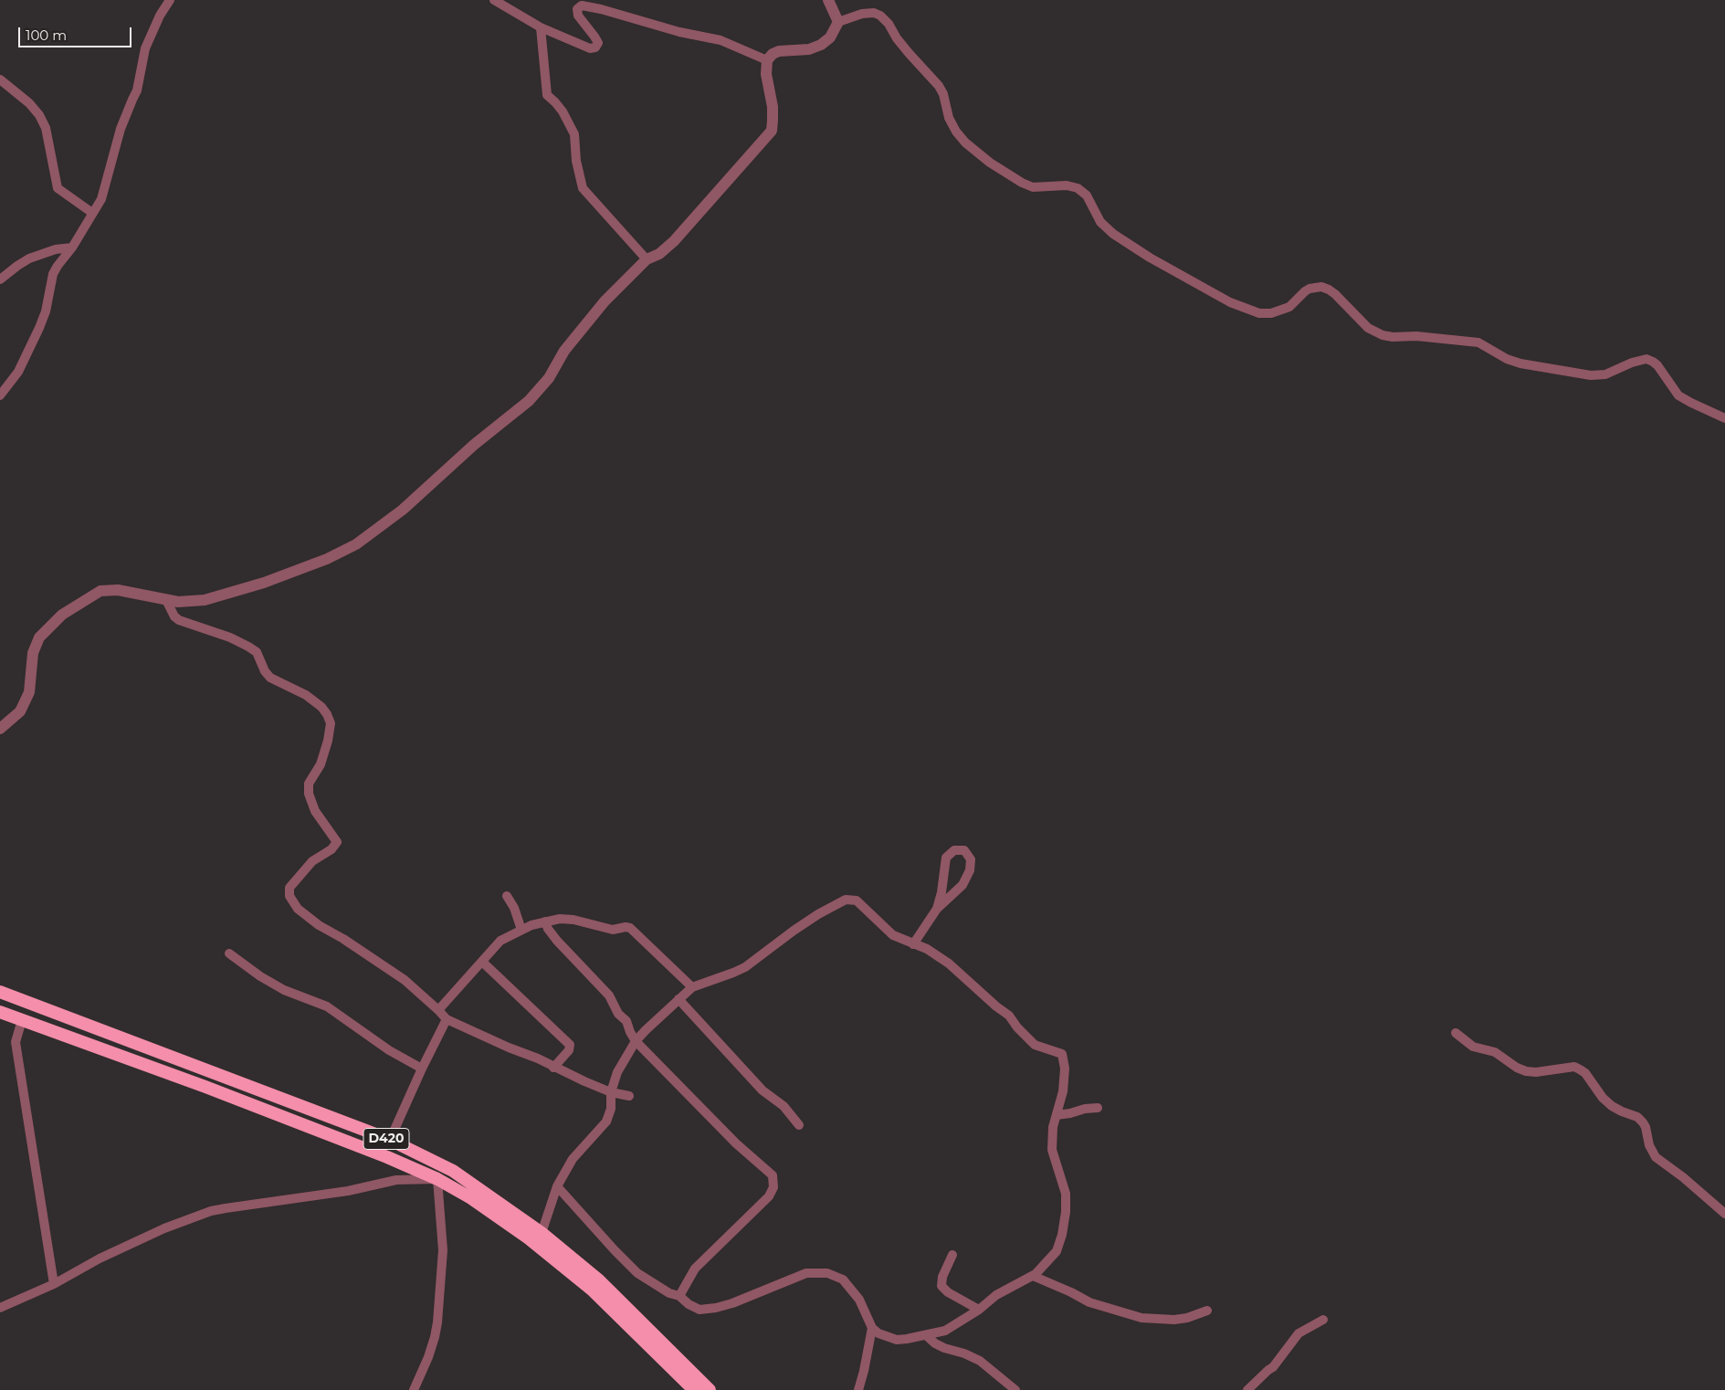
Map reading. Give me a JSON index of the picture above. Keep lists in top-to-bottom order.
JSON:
{
  "streets": {
    "highway": ["D420"]
  },
  "scale_bar": "100 m"
}
